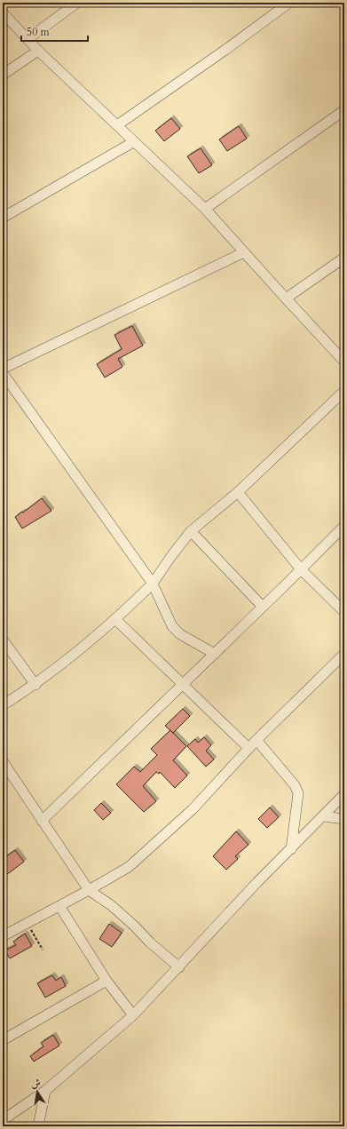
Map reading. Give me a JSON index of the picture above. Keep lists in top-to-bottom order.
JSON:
{
  "scale_bar": "50 m",
  "north": "top"
}
